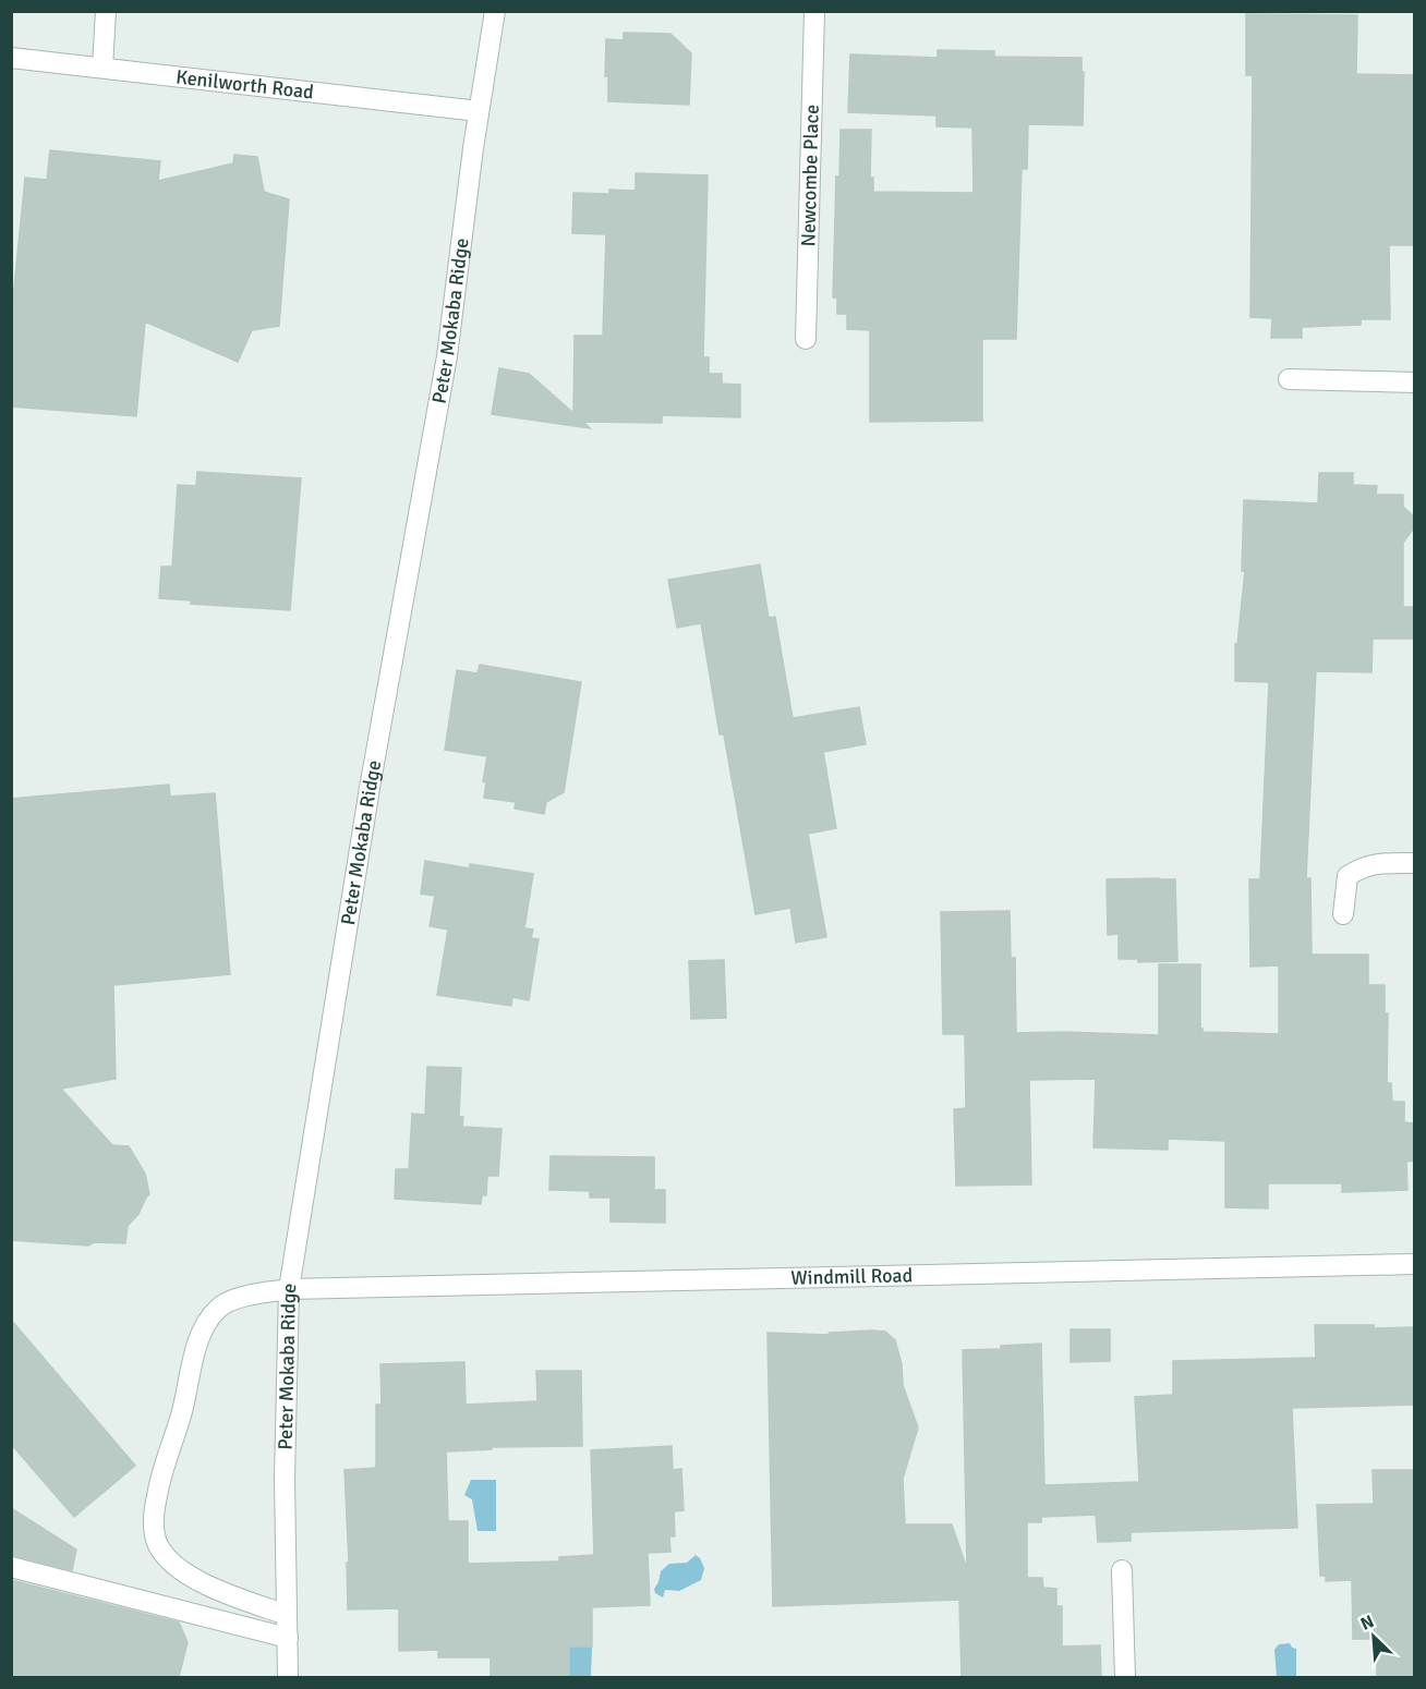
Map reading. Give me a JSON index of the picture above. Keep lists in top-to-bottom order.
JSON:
{
  "streets": {
    "street": [
      "Kenilworth Road",
      "Newcombe Place",
      "Peter Mokaba Ridge",
      "Windmill Road"
    ]
  },
  "crossings": [
    ["Kenilworth Road", "Peter Mokaba Ridge"],
    ["Peter Mokaba Ridge", "Windmill Road"]
  ],
  "north": "top left"
}
